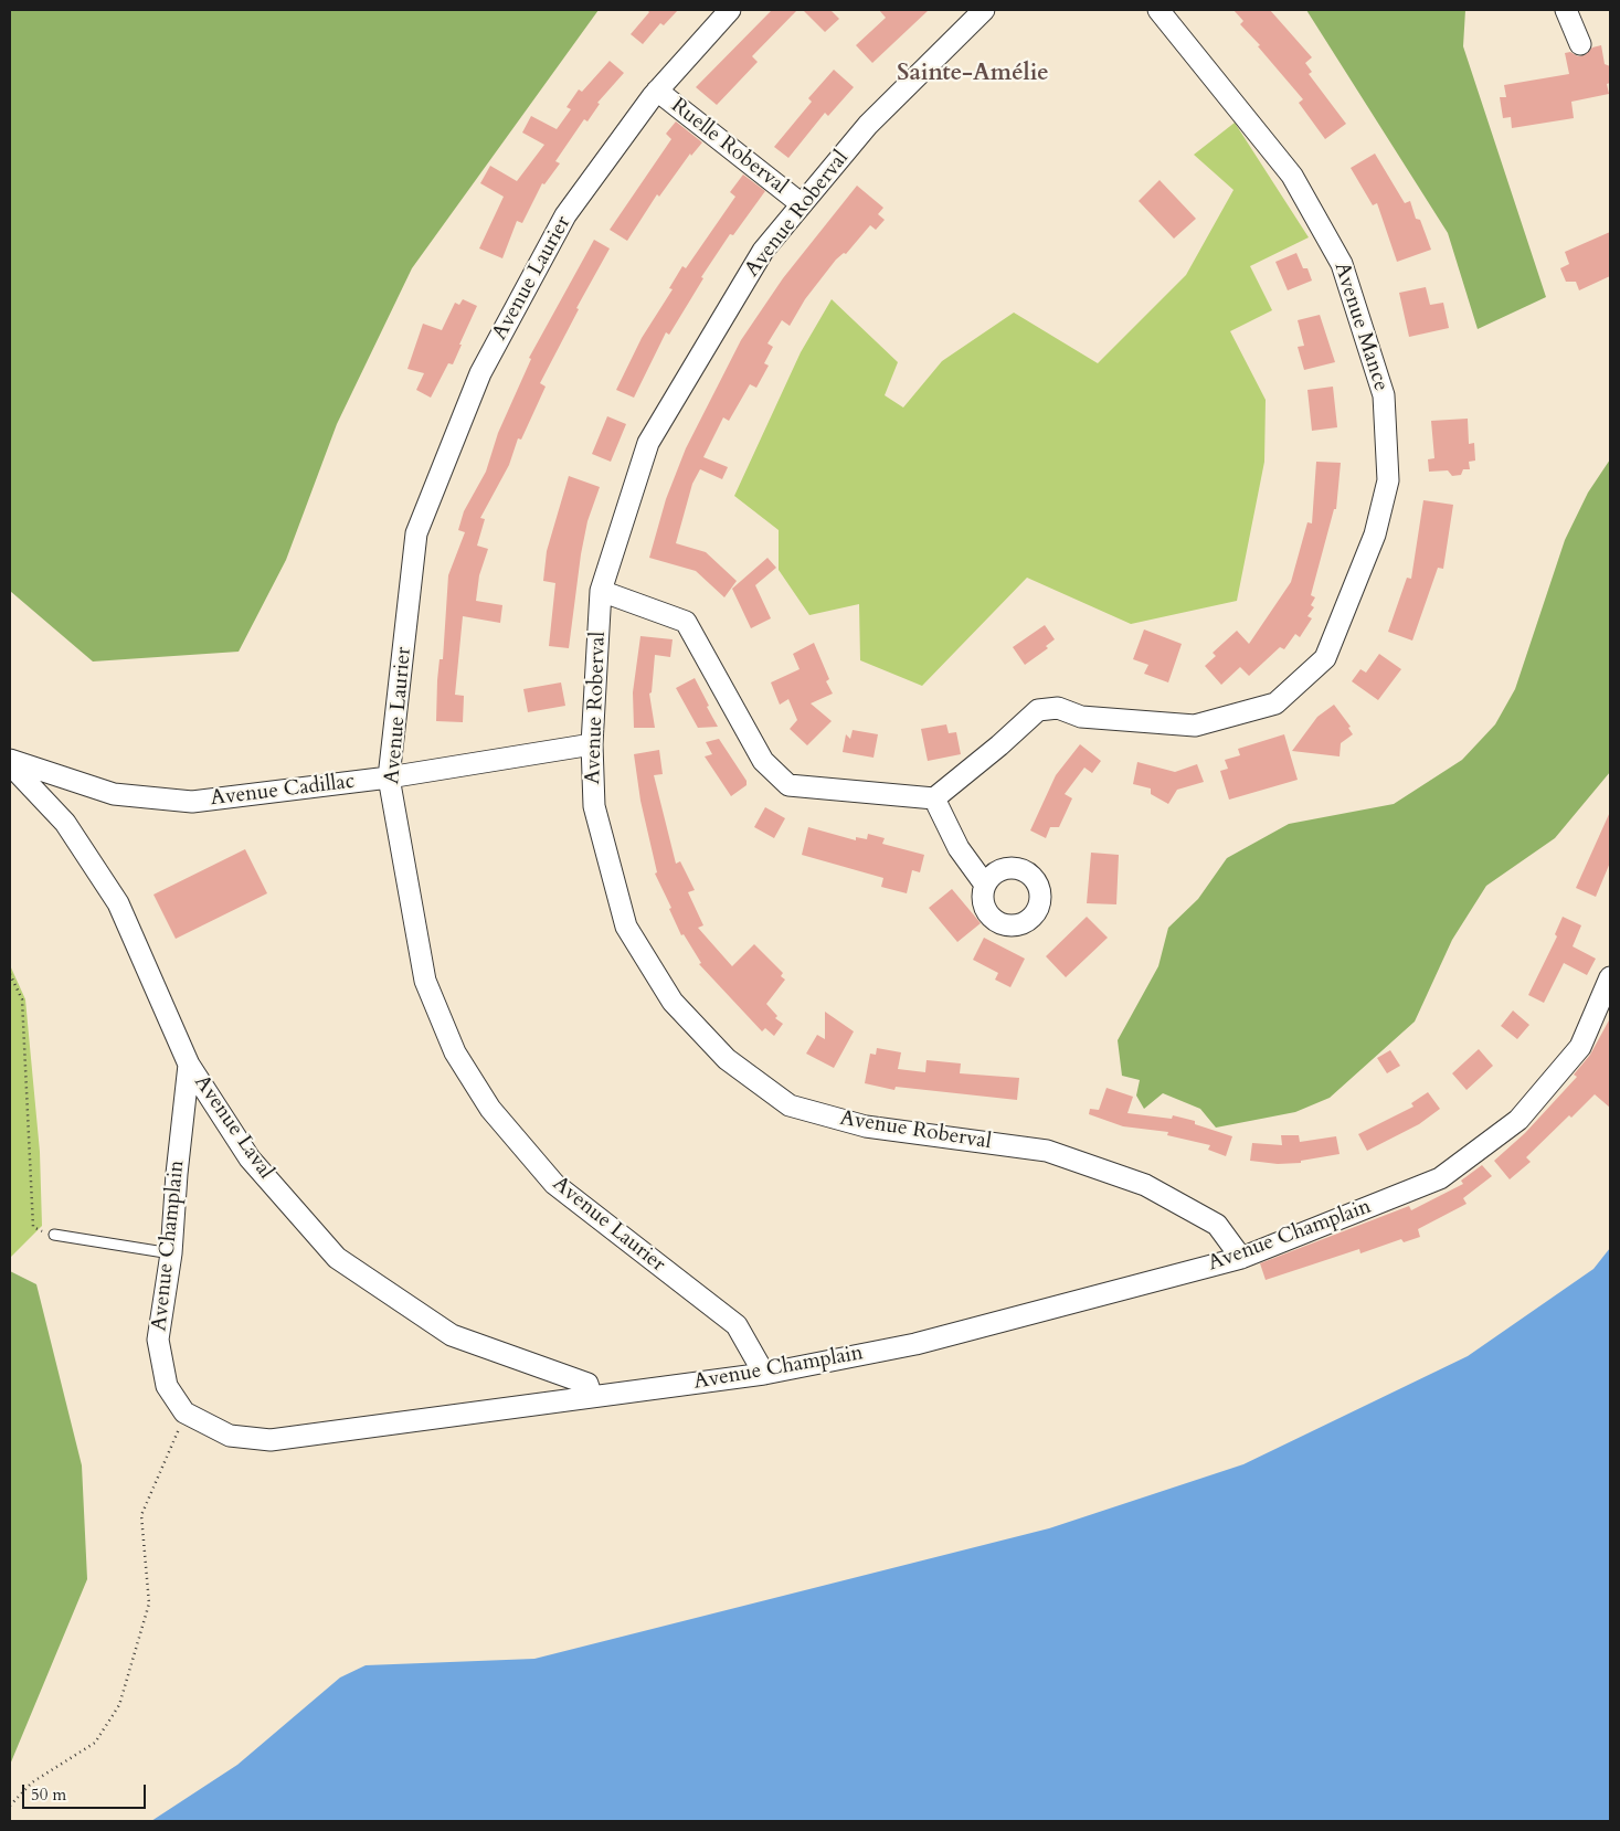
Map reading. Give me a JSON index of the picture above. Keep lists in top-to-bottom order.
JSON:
{
  "streets": {
    "street": [
      "Ruelle Roberval",
      "Avenue Roberval",
      "Avenue Laurier",
      "Avenue Mance",
      "Avenue Cadillac",
      "Avenue Laval",
      "Avenue Champlain"
    ]
  },
  "crossings": [
    ["Ruelle Roberval", "Avenue Roberval"],
    ["Ruelle Roberval", "Avenue Laurier"],
    ["Avenue Roberval", "Avenue Cadillac"],
    ["Avenue Roberval", "Avenue Champlain"],
    ["Avenue Laurier", "Avenue Cadillac"],
    ["Avenue Laurier", "Avenue Champlain"],
    ["Avenue Laval", "Avenue Champlain"]
  ],
  "districts": ["Sainte-Amélie"],
  "scale_bar": "50 m"
}
